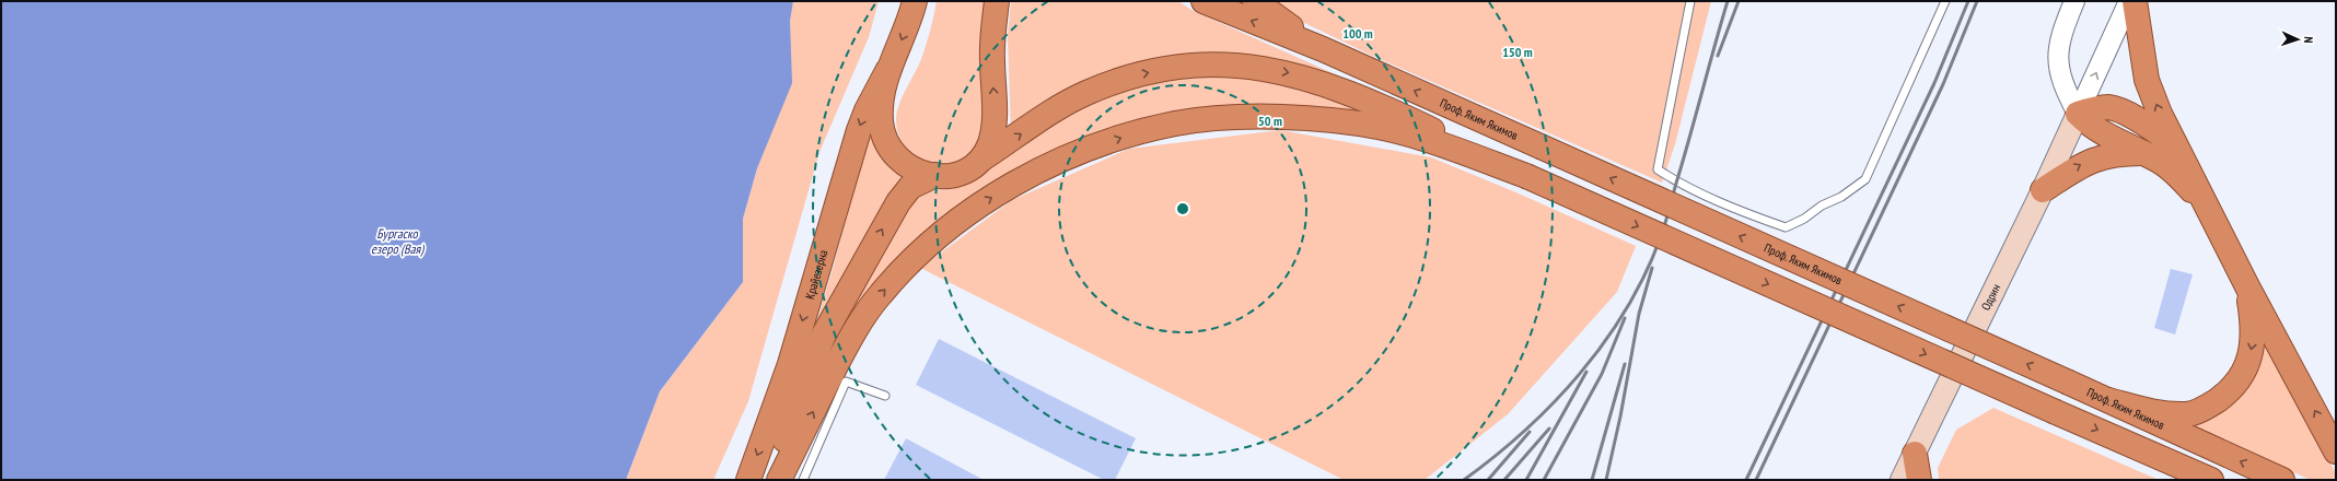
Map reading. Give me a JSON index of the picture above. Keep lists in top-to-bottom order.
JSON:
{
  "streets": {
    "highway": ["Проф. Яким Якимов", "Крайезерна"],
    "main road": ["Одрин"]
  },
  "water": ["Бургаско езеро (Вая)"],
  "north": "right",
  "rings": ["100 m", "150 m", "50 m"]
}
